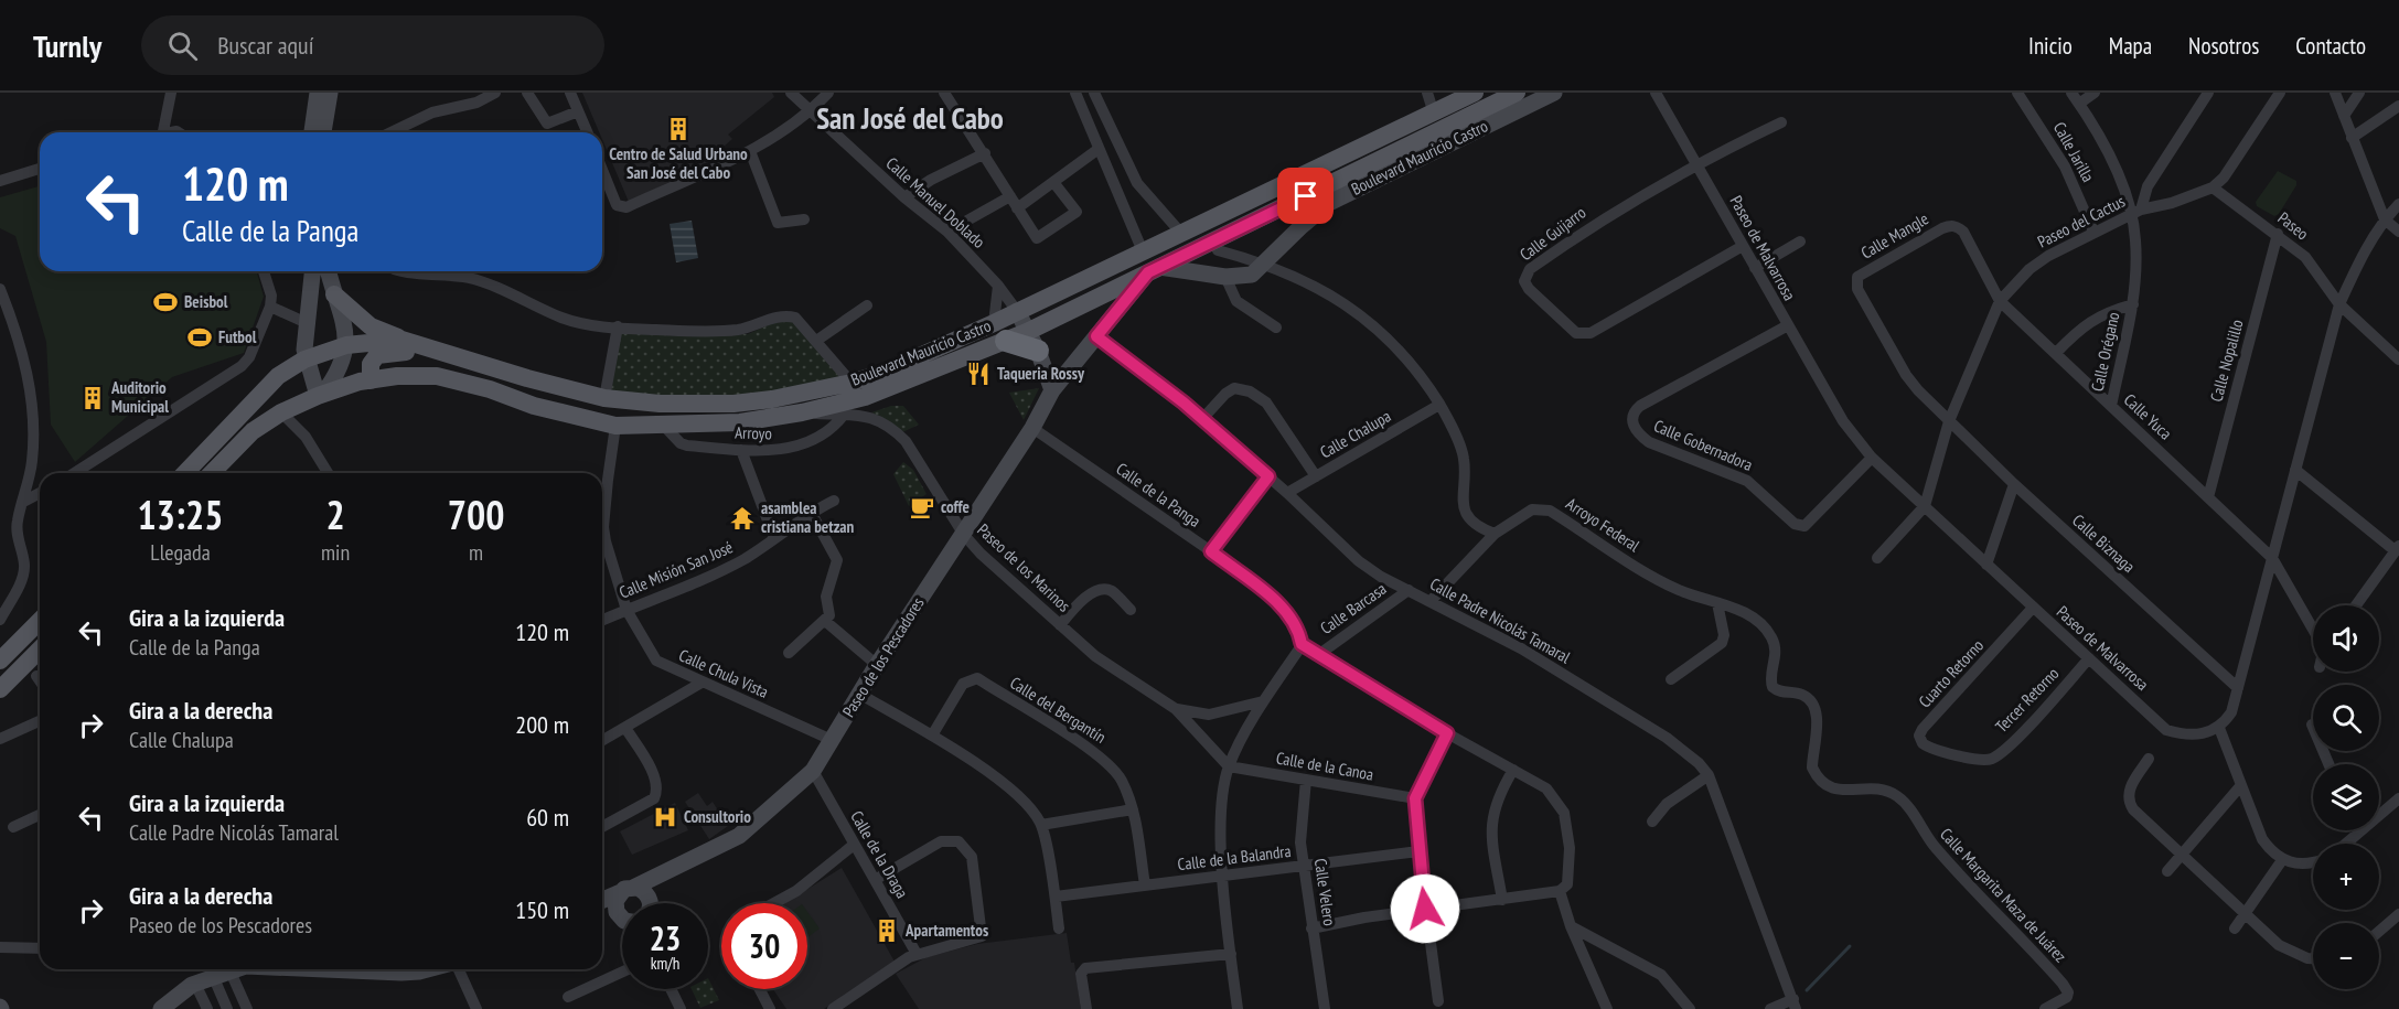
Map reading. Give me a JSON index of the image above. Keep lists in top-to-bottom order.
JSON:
{
  "streets": {
    "main road": ["Boulevard Mauricio Castro"],
    "street": [
      "Calle Jarilla",
      "Calle Manuel Doblado",
      "Paseo del Cactus",
      "Paseo",
      "Calle Guijarro",
      "Calle Mangle",
      "Paseo de Malvarrosa",
      "Calle Orégano",
      "Calle Nopalillo",
      "Calle Yuca",
      "Arroyo",
      "Calle Chalupa",
      "Calle Gobernadora",
      "Calle de la Panga",
      "Arroyo Federal",
      "Calle Biznaga",
      "Paseo de los Marinos",
      "Calle Misión San José",
      "Calle Barcasa",
      "Calle Padre Nicolás Tamaral",
      "Paseo de los Pescadores",
      "Calle Chula Vista",
      "Cuarto Retorno",
      "Tercer Retorno",
      "Calle del Bergantín",
      "Calle de la Canoa",
      "Calle de la Draga",
      "Calle de la Balandra",
      "Calle Velero",
      "Calle Margarita Maza de Juárez"
    ]
  },
  "crossings": [
    ["Calle Jarilla", "Paseo del Cactus"],
    ["Boulevard Mauricio Castro", "Calle Manuel Doblado"],
    ["Boulevard Mauricio Castro", "Arroyo"],
    ["Boulevard Mauricio Castro", "Paseo de los Marinos"],
    ["Boulevard Mauricio Castro", "Paseo de los Pescadores"],
    ["Paseo del Cactus", "Paseo"],
    ["Paseo del Cactus", "Calle Mangle"],
    ["Paseo del Cactus", "Paseo de Malvarrosa"],
    ["Paseo del Cactus", "Calle Orégano"],
    ["Paseo del Cactus", "Calle Yuca"],
    ["Paseo del Cactus", "Calle Biznaga"],
    ["Paseo", "Calle Nopalillo"],
    ["Calle Guijarro", "Paseo de Malvarrosa"],
    ["Calle Mangle", "Calle Yuca"],
    ["Calle Mangle", "Calle Biznaga"],
    ["Paseo de Malvarrosa", "Calle Gobernadora"],
    ["Paseo de Malvarrosa", "Cuarto Retorno"],
    ["Paseo de Malvarrosa", "Tercer Retorno"],
    ["Calle Orégano", "Calle Yuca"],
    ["Calle Nopalillo", "Calle Yuca"],
    ["Arroyo", "Paseo de los Marinos"],
    ["Calle Chalupa", "Calle Padre Nicolás Tamaral"],
    ["Calle de la Panga", "Paseo de los Pescadores"],
    ["Arroyo Federal", "Calle Margarita Maza de Juárez"],
    ["Paseo de los Marinos", "Paseo de los Pescadores"],
    ["Paseo de los Marinos", "Calle de la Canoa"],
    ["Calle Misión San José", "Calle Chula Vista"],
    ["Calle Barcasa", "Calle Padre Nicolás Tamaral"],
    ["Calle Padre Nicolás Tamaral", "Paseo de los Pescadores"],
    ["Paseo de los Pescadores", "Calle Chula Vista"],
    ["Paseo de los Pescadores", "Calle de la Draga"],
    ["Cuarto Retorno", "Tercer Retorno"],
    ["Calle del Bergantín", "Calle de la Balandra"],
    ["Calle de la Canoa", "Calle Velero"],
    ["Calle de la Balandra", "Calle Velero"]
  ],
  "districts": ["San José del Cabo"],
  "places": {
    "building": ["Centro de Salud Urbano San José del Cabo", "Auditorio Municipal", "Apartamentos"],
    "sports": ["Beisbol", "Futbol"],
    "restaurant": ["Taqueria Rossy"],
    "cafe": ["coffe"],
    "temple": ["asamblea cristiana betzan"],
    "hospital": ["Consultorio"]
  },
  "page": {
    "header": "Turnly",
    "search": "Buscar aquí",
    "nav": [
      "Inicio",
      "Mapa",
      "Nosotros",
      "Contacto"
    ],
    "turn": ["120 m", "Calle de la Panga"],
    "eta": [
      "13:25",
      "Llegada",
      "2",
      "min",
      "700",
      "m"
    ],
    "list": [
      {
        "name": "Gira a la izquierda",
        "note": "Calle de la Panga",
        "value": "120 m"
      },
      {
        "name": "Gira a la derecha",
        "note": "Calle Chalupa",
        "value": "200 m"
      },
      {
        "name": "Gira a la izquierda",
        "note": "Calle Padre Nicolás Tamaral",
        "value": "60 m"
      },
      {
        "name": "Gira a la derecha",
        "note": "Paseo de los Pescadores",
        "value": "150 m"
      }
    ],
    "map_buttons": ["+", "−"],
    "speed": "23 km/h",
    "limit": "30"
  }
}
